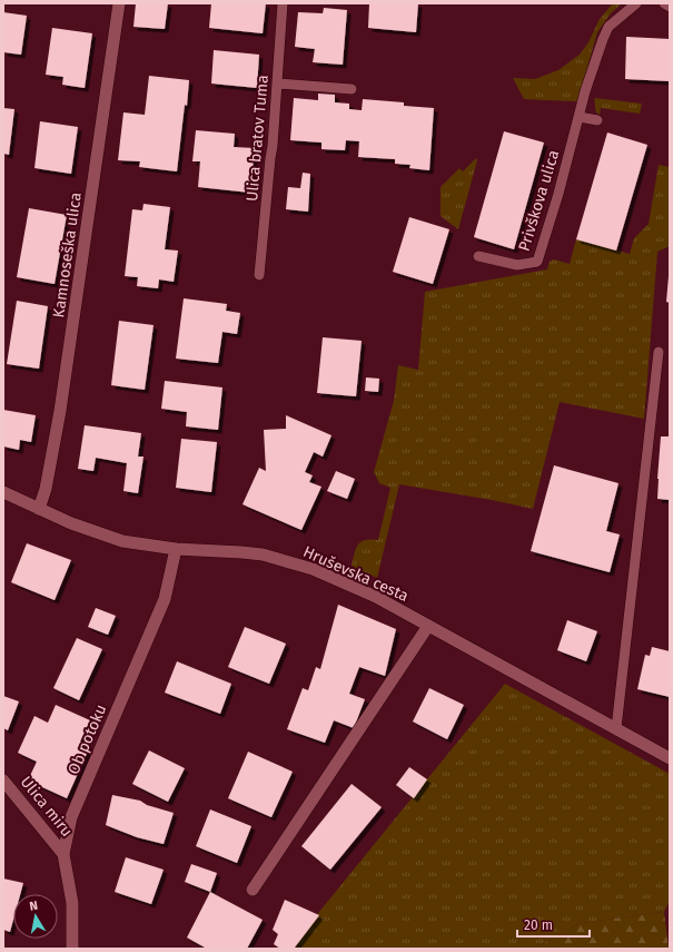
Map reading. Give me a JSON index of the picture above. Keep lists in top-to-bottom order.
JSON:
{
  "streets": {
    "street": [
      "Kamnoseška ulica",
      "Hruševska cesta",
      "Ob potoku",
      "Ulica miru"
    ],
    "lane": ["Ulica bratov Tuma", "Privškova ulica"]
  },
  "crossings": [
    ["Kamnoseška ulica", "Hruševska cesta"],
    ["Hruševska cesta", "Ob potoku"],
    ["Ob potoku", "Ulica miru"]
  ],
  "scale_bar": "20 m",
  "north": "top"
}
